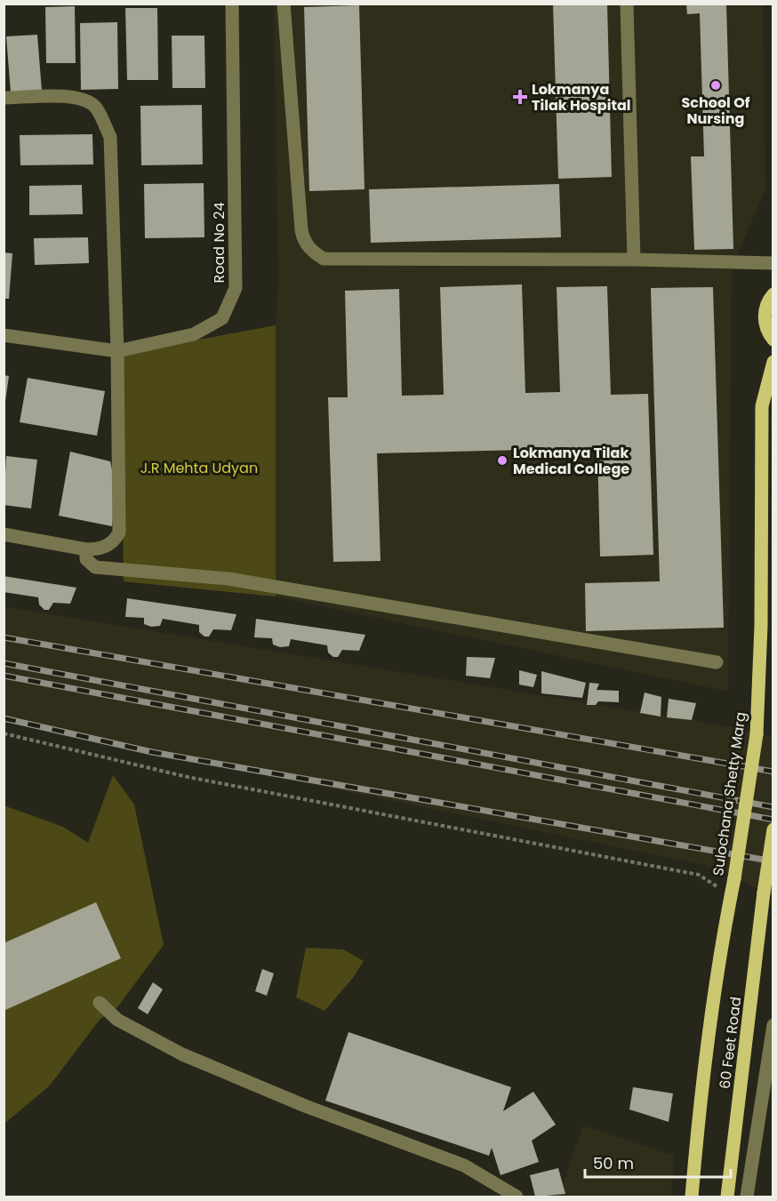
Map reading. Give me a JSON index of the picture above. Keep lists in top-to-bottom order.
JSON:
{
  "streets": {
    "main road": ["Sulochana Shetty Marg", "60 Feet Road"],
    "street": ["Road No 24"]
  },
  "parks": ["J.R Mehta Udyan"],
  "places": {
    "other": ["School Of Nursing", "Lokmanya Tilak Medical College"],
    "health": ["Lokmanya Tilak Hospital"]
  },
  "scale_bar": "50 m"
}
